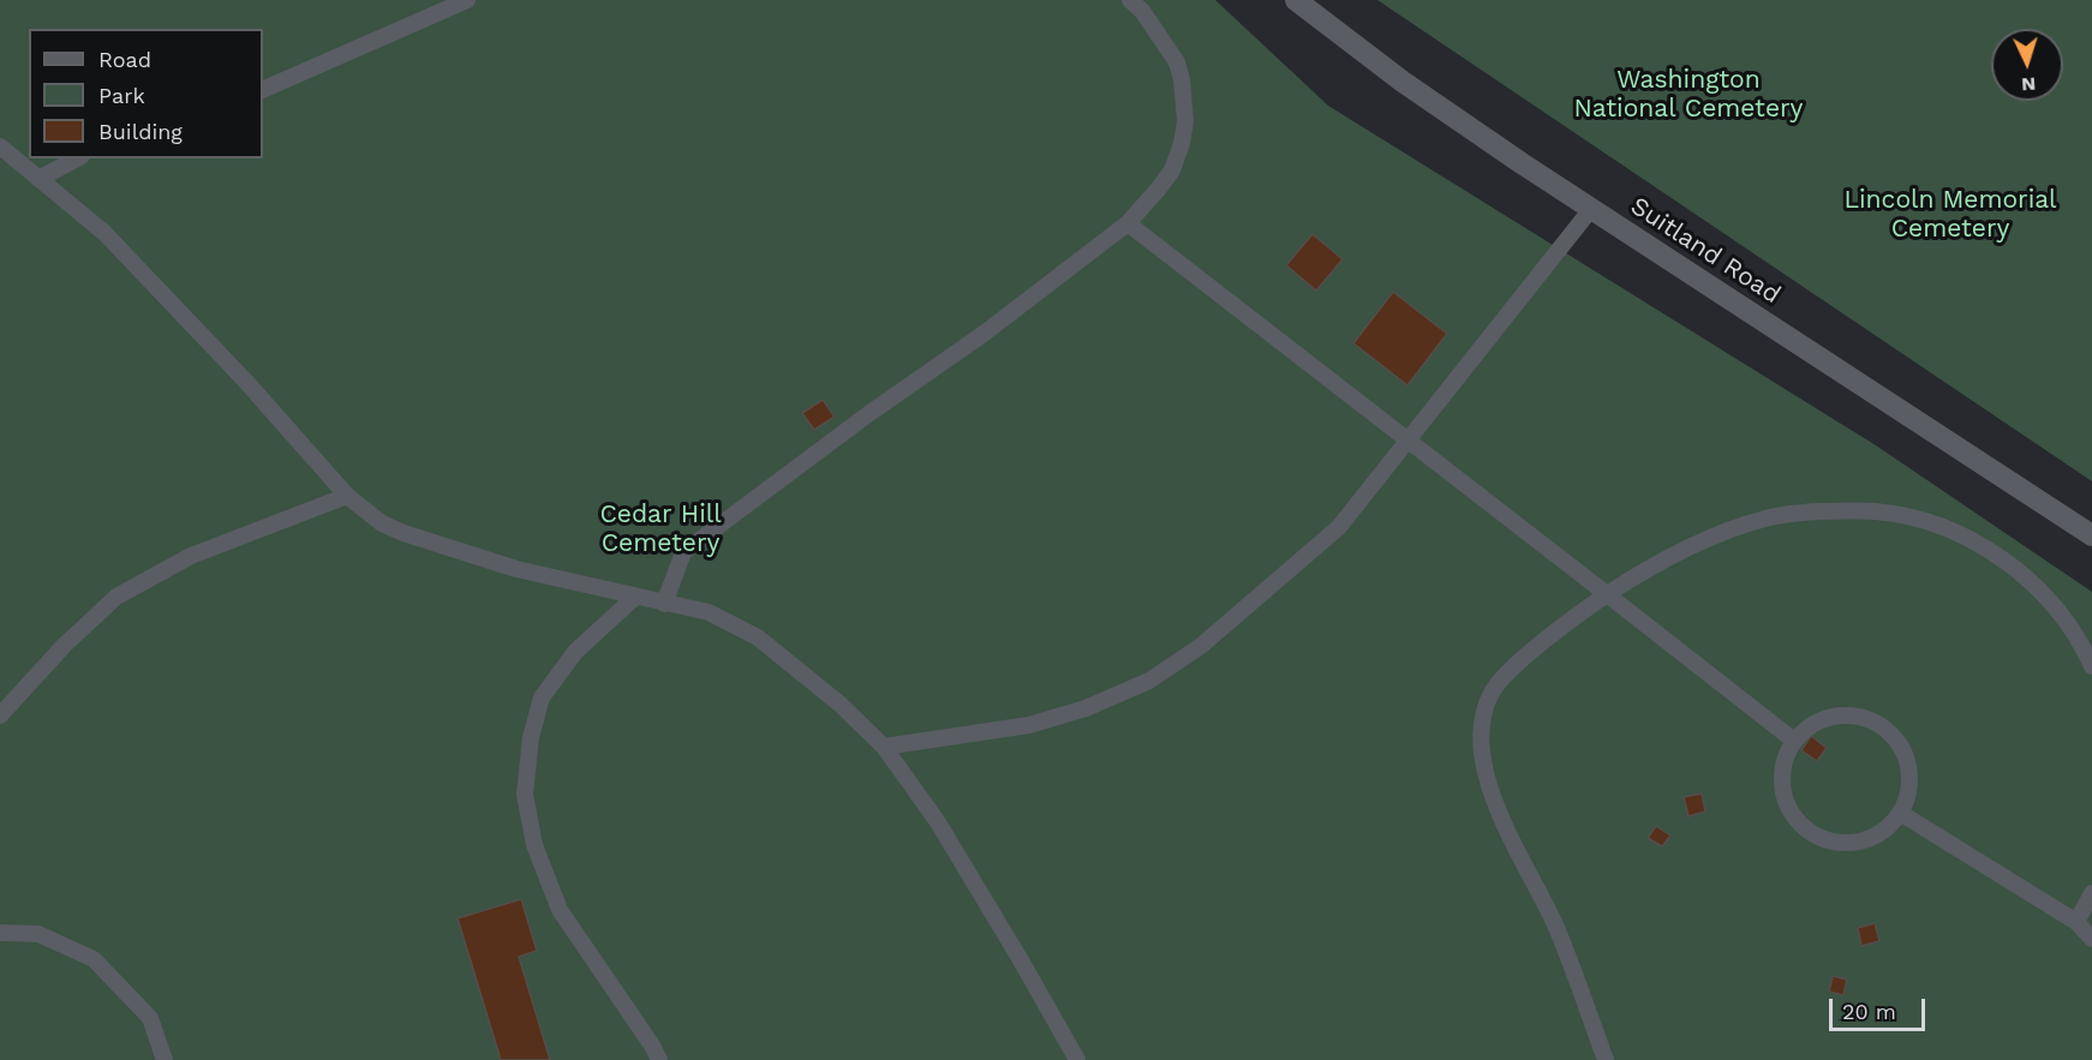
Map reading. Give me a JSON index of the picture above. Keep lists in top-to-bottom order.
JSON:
{
  "streets": {
    "main road": ["Suitland Road"]
  },
  "parks": ["Washington National Cemetery", "Lincoln Memorial Cemetery", "Cedar Hill Cemetery"],
  "legend": ["Road", "Park", "Building"],
  "scale_bar": "20 m",
  "north": "bottom"
}
